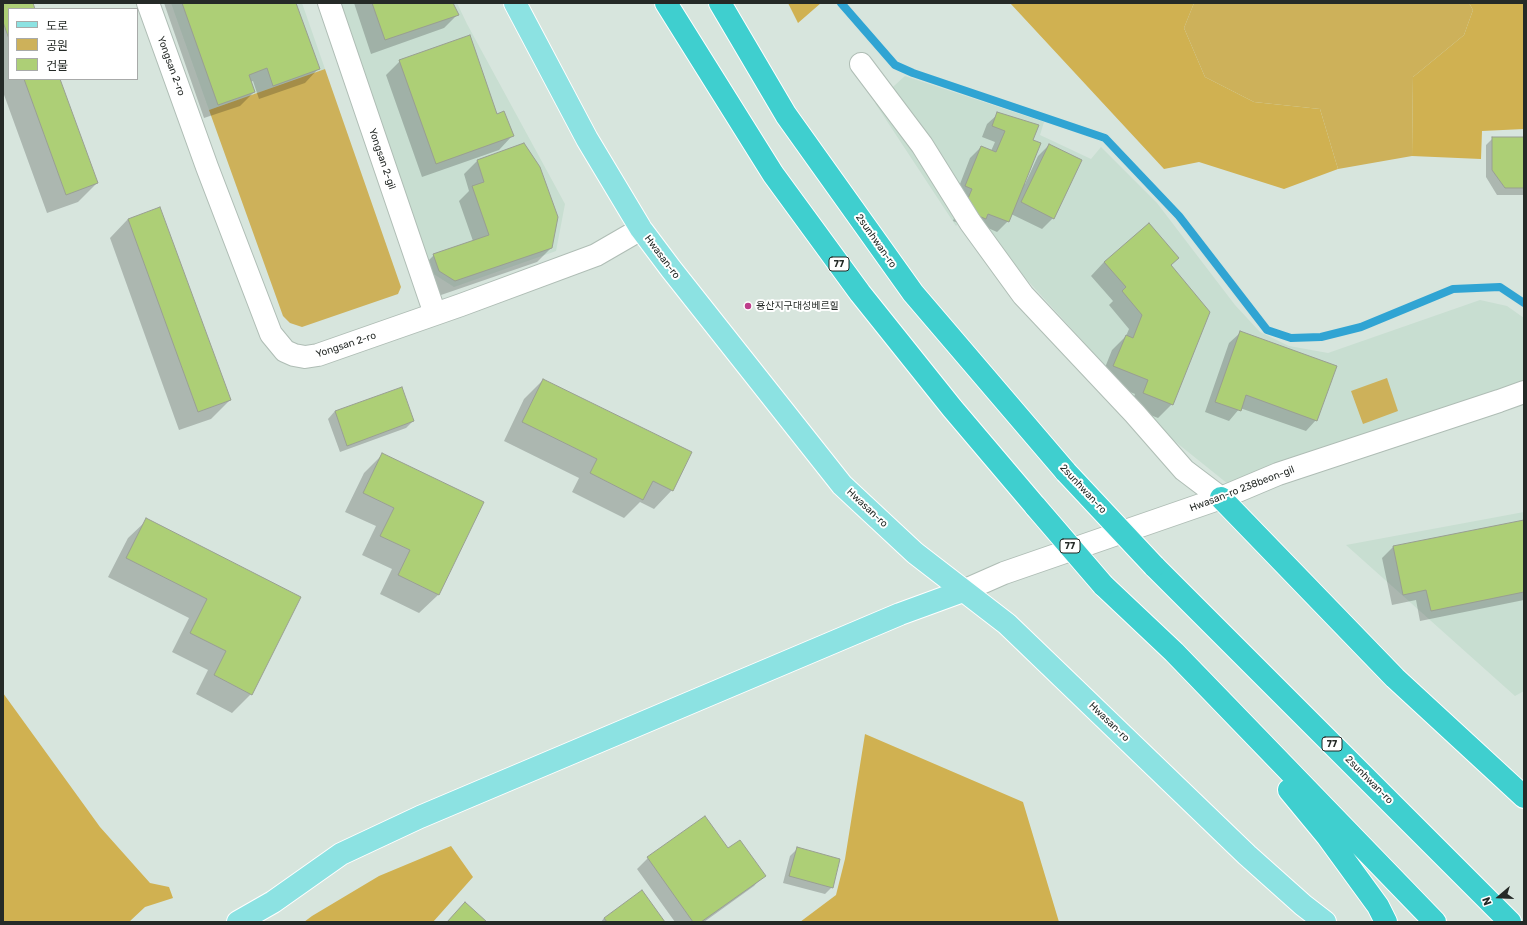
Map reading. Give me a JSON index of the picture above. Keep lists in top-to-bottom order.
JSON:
{
  "streets": {
    "highway": ["2sunhwan-ro", "77"],
    "main road": ["Hwasan-ro"],
    "street": ["Yongsan 2-ro", "Yongsan 2-gil", "Hwasan-ro 238beon-gil"]
  },
  "crossings": [
    ["Yongsan 2-ro", "Yongsan 2-gil"],
    ["Yongsan 2-ro", "Hwasan-ro"],
    ["Hwasan-ro", "Hwasan-ro 238beon-gil"]
  ],
  "places": ["용산지구대성베르힐"],
  "legend": ["도로", "공원", "건물"],
  "north": "left"
}
